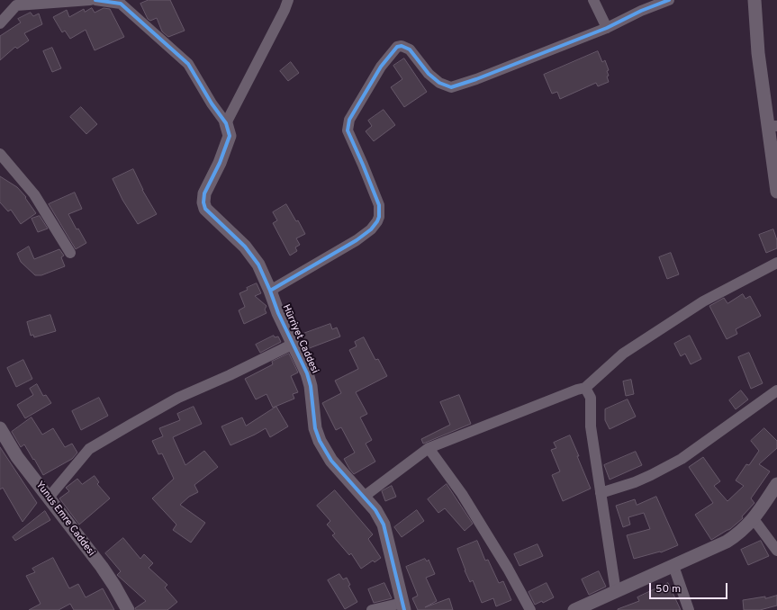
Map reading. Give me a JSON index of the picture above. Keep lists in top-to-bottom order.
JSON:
{
  "streets": {
    "street": ["Hürriyet Caddesi", "Yunus Emre Caddesi"]
  },
  "scale_bar": "50 m"
}
